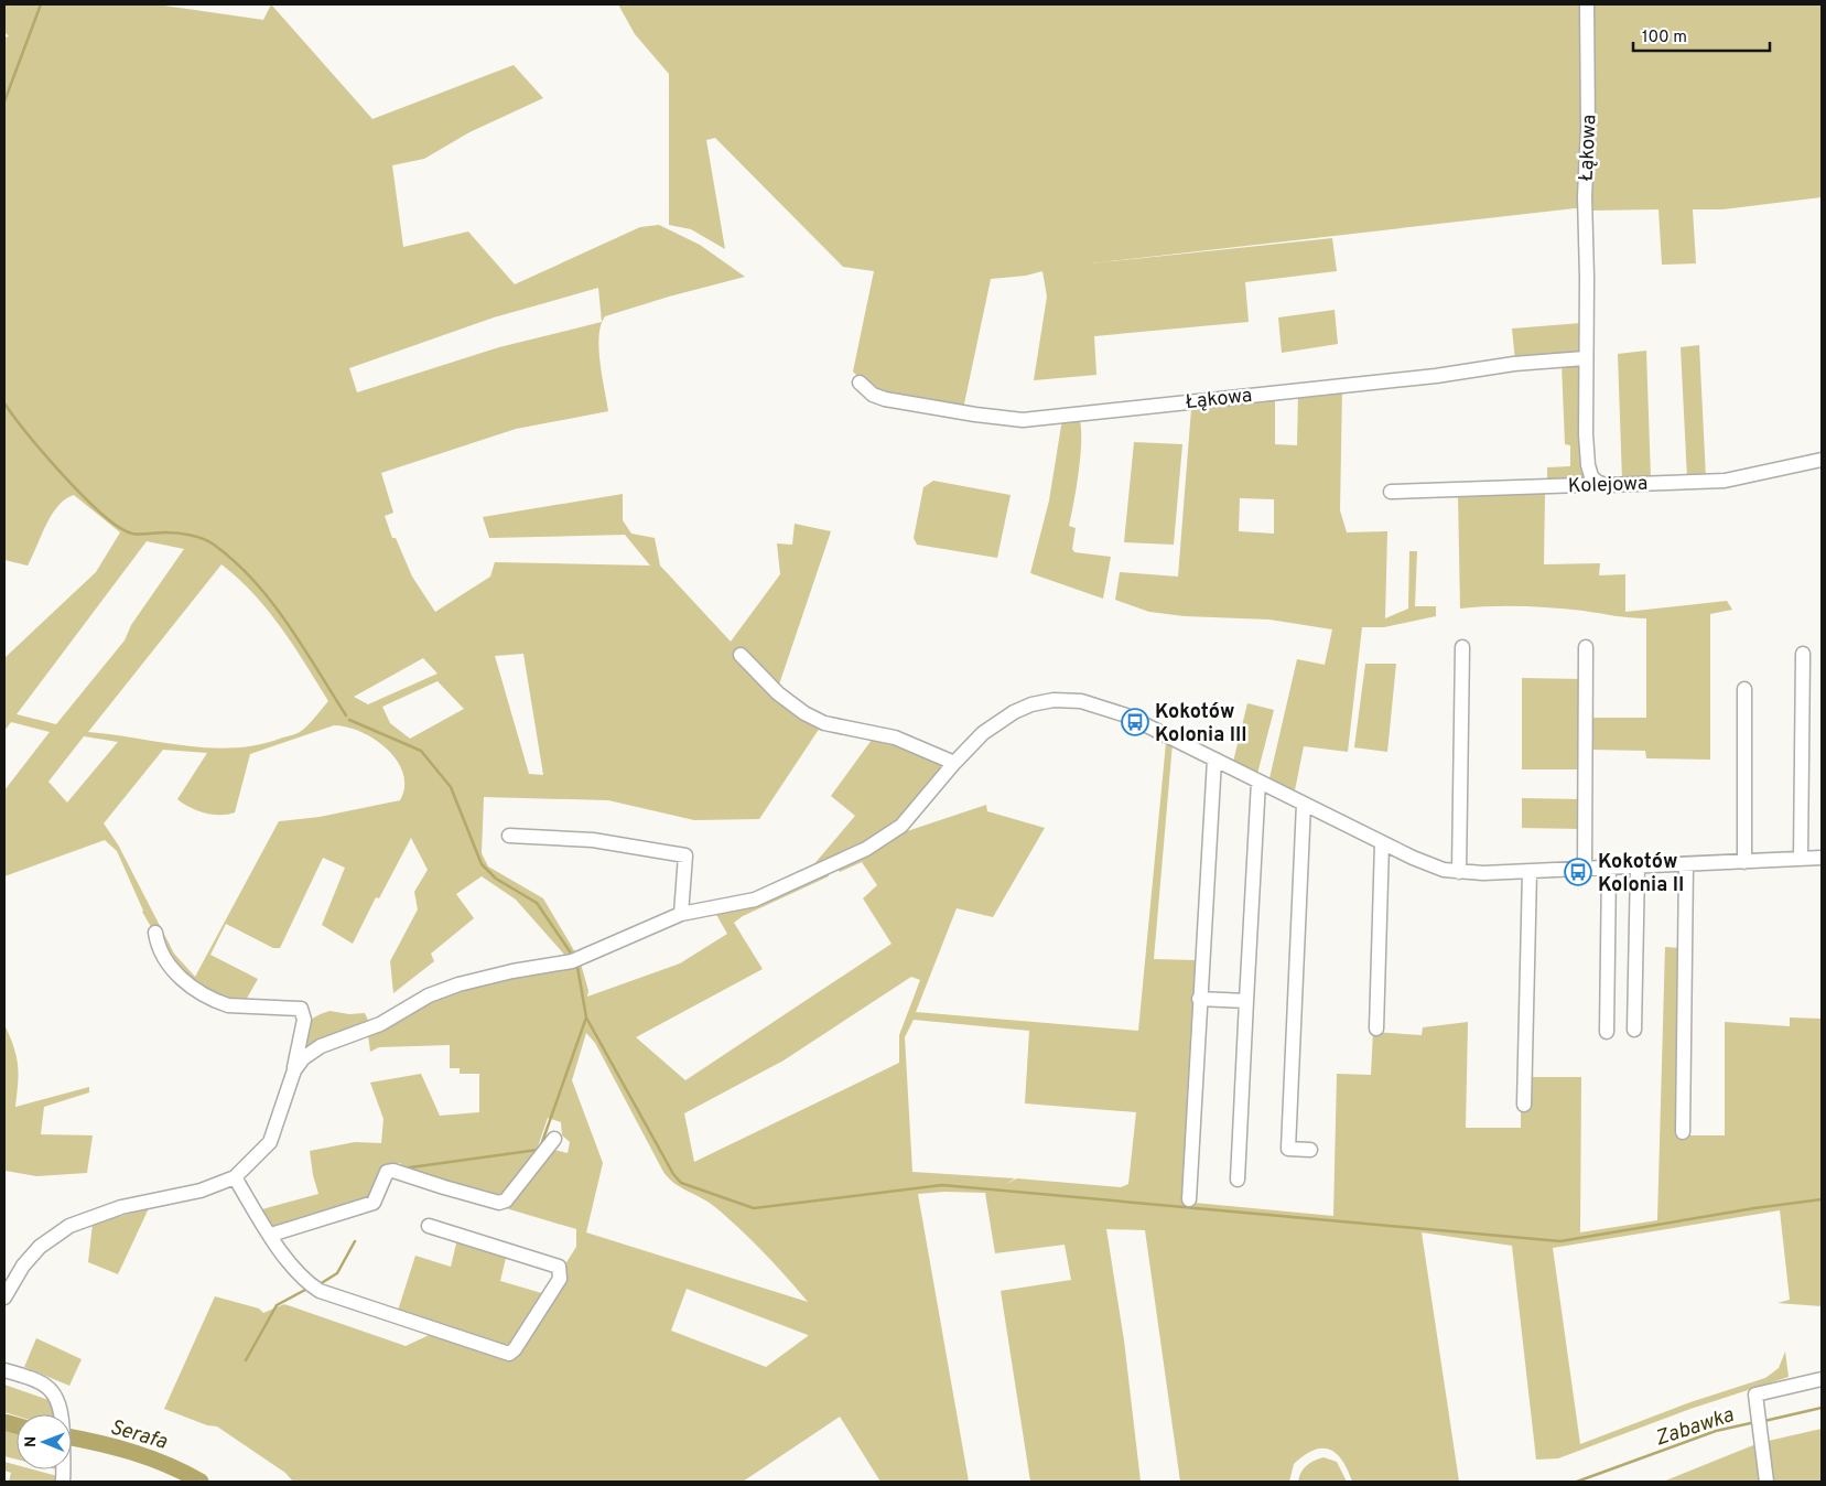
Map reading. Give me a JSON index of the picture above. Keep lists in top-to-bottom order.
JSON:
{
  "streets": {
    "street": ["Łąkowa", "Kolejowa"]
  },
  "crossings": [
    ["Łąkowa", "Kolejowa"]
  ],
  "water": ["Zabawka", "Serafa"],
  "places": {
    "bus stop": ["Kokotów Kolonia III", "Kokotów Kolonia II"]
  },
  "scale_bar": "100 m",
  "north": "left"
}
